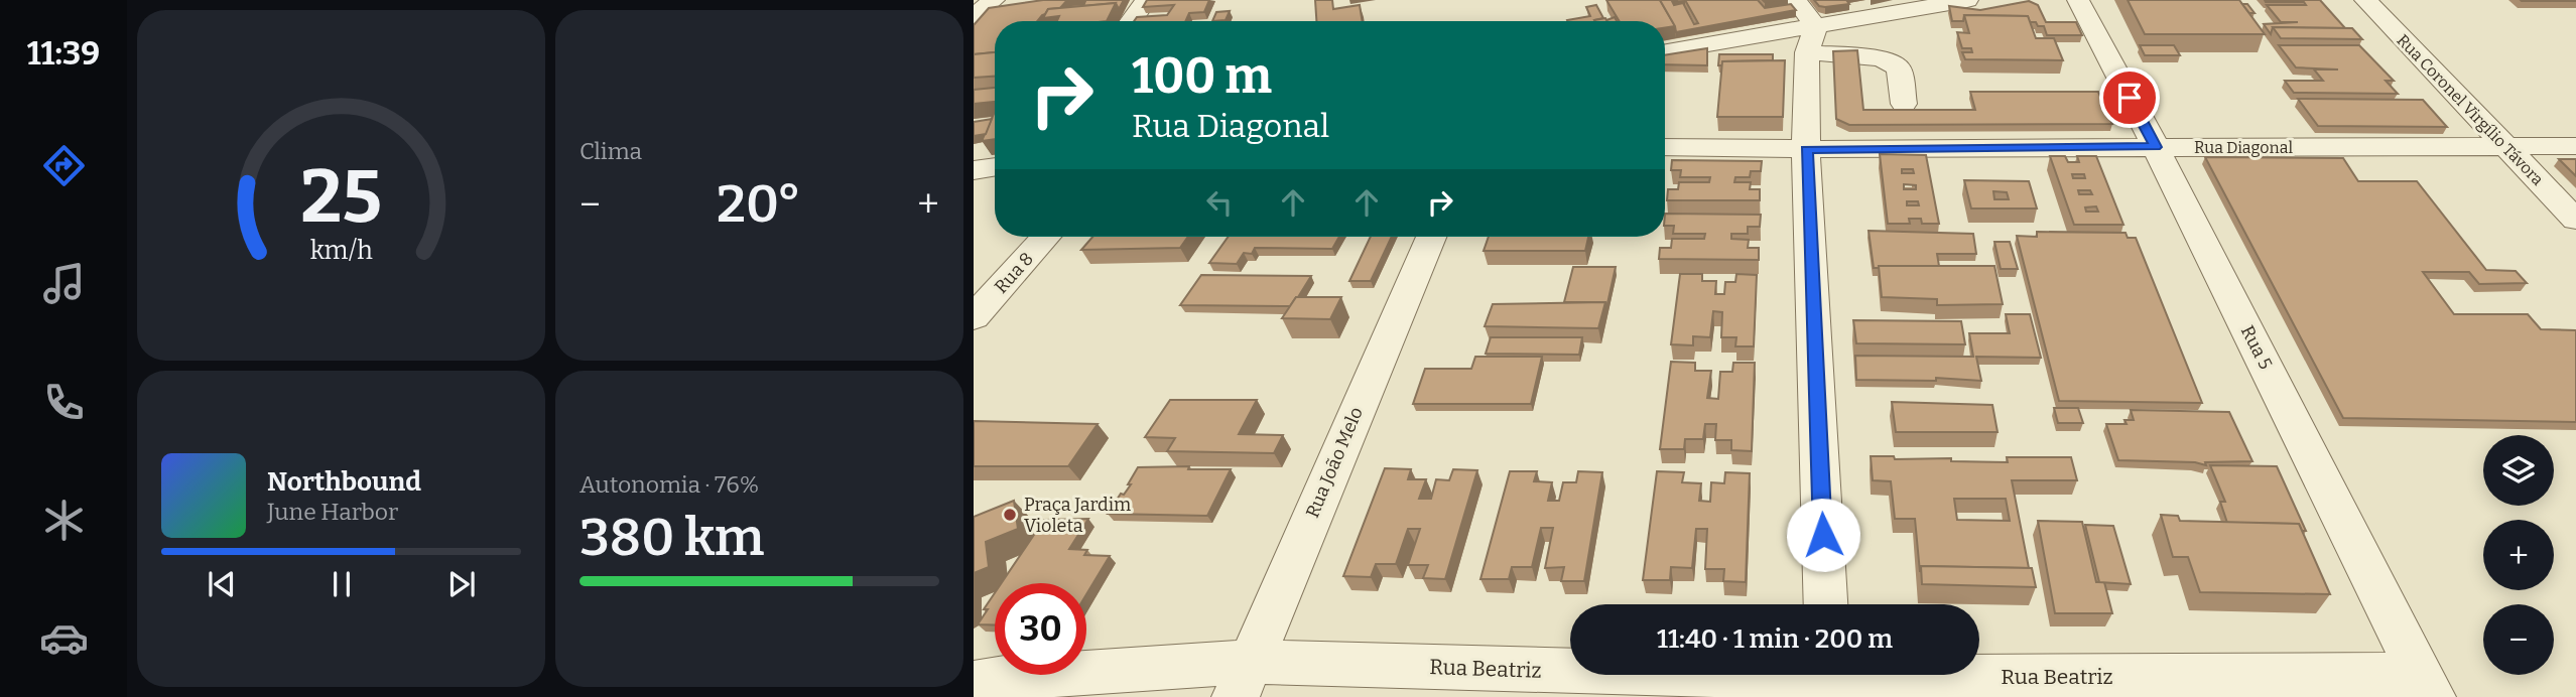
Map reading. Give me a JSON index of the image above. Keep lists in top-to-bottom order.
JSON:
{
  "streets": {
    "street": [
      "Rua Coronel Virgílio Távora",
      "Rua Diagonal",
      "Rua 8",
      "Rua 5",
      "Rua João Melo",
      "Rua Beatriz"
    ]
  },
  "crossings": [
    ["Rua Coronel Virgílio Távora", "Rua Diagonal"],
    ["Rua Diagonal", "Rua 5"],
    ["Rua 5", "Rua Beatriz"],
    ["Rua João Melo", "Rua Beatriz"]
  ],
  "places": ["Praça Jardim Violeta"],
  "page": {
    "tabs": "11:39",
    "tile": [
      "Clima",
      ["Autonomia · 76%", "380 km"]
    ],
    "turn": ["100 m", "Rua Diagonal"],
    "heat": ["−", "20°", "+"],
    "map_buttons": ["+", "−"],
    "song": ["Northbound", "June Harbor"],
    "limit": "30",
    "trip": "11:40 · 1 min · 200 m",
    "gauge": ["25", "km/h"]
  }
}
